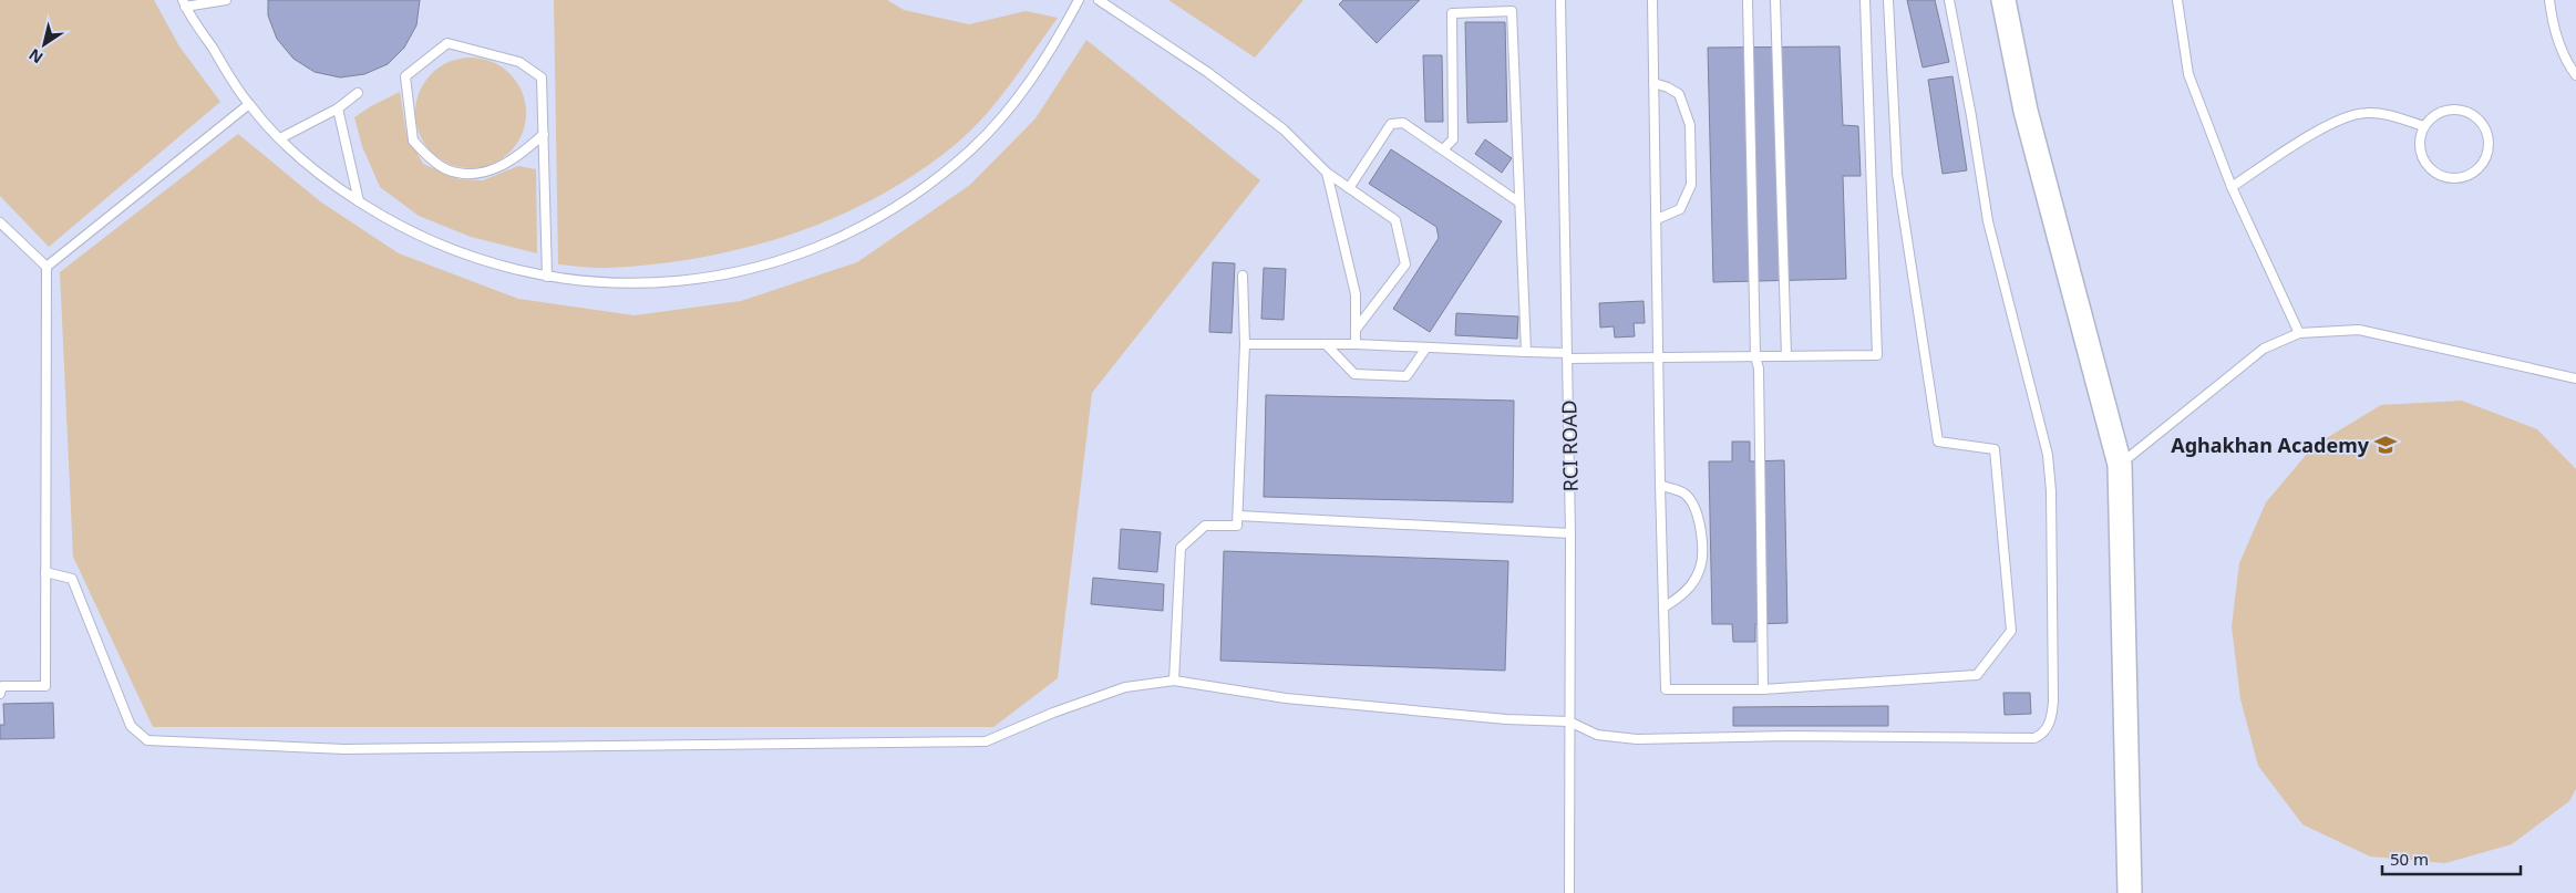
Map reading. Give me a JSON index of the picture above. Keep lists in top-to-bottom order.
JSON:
{
  "streets": {
    "lane": ["RCI ROAD"]
  },
  "places": {
    "school or university": ["Aghakhan Academy"]
  },
  "scale_bar": "50 m",
  "north": "bottom left"
}
